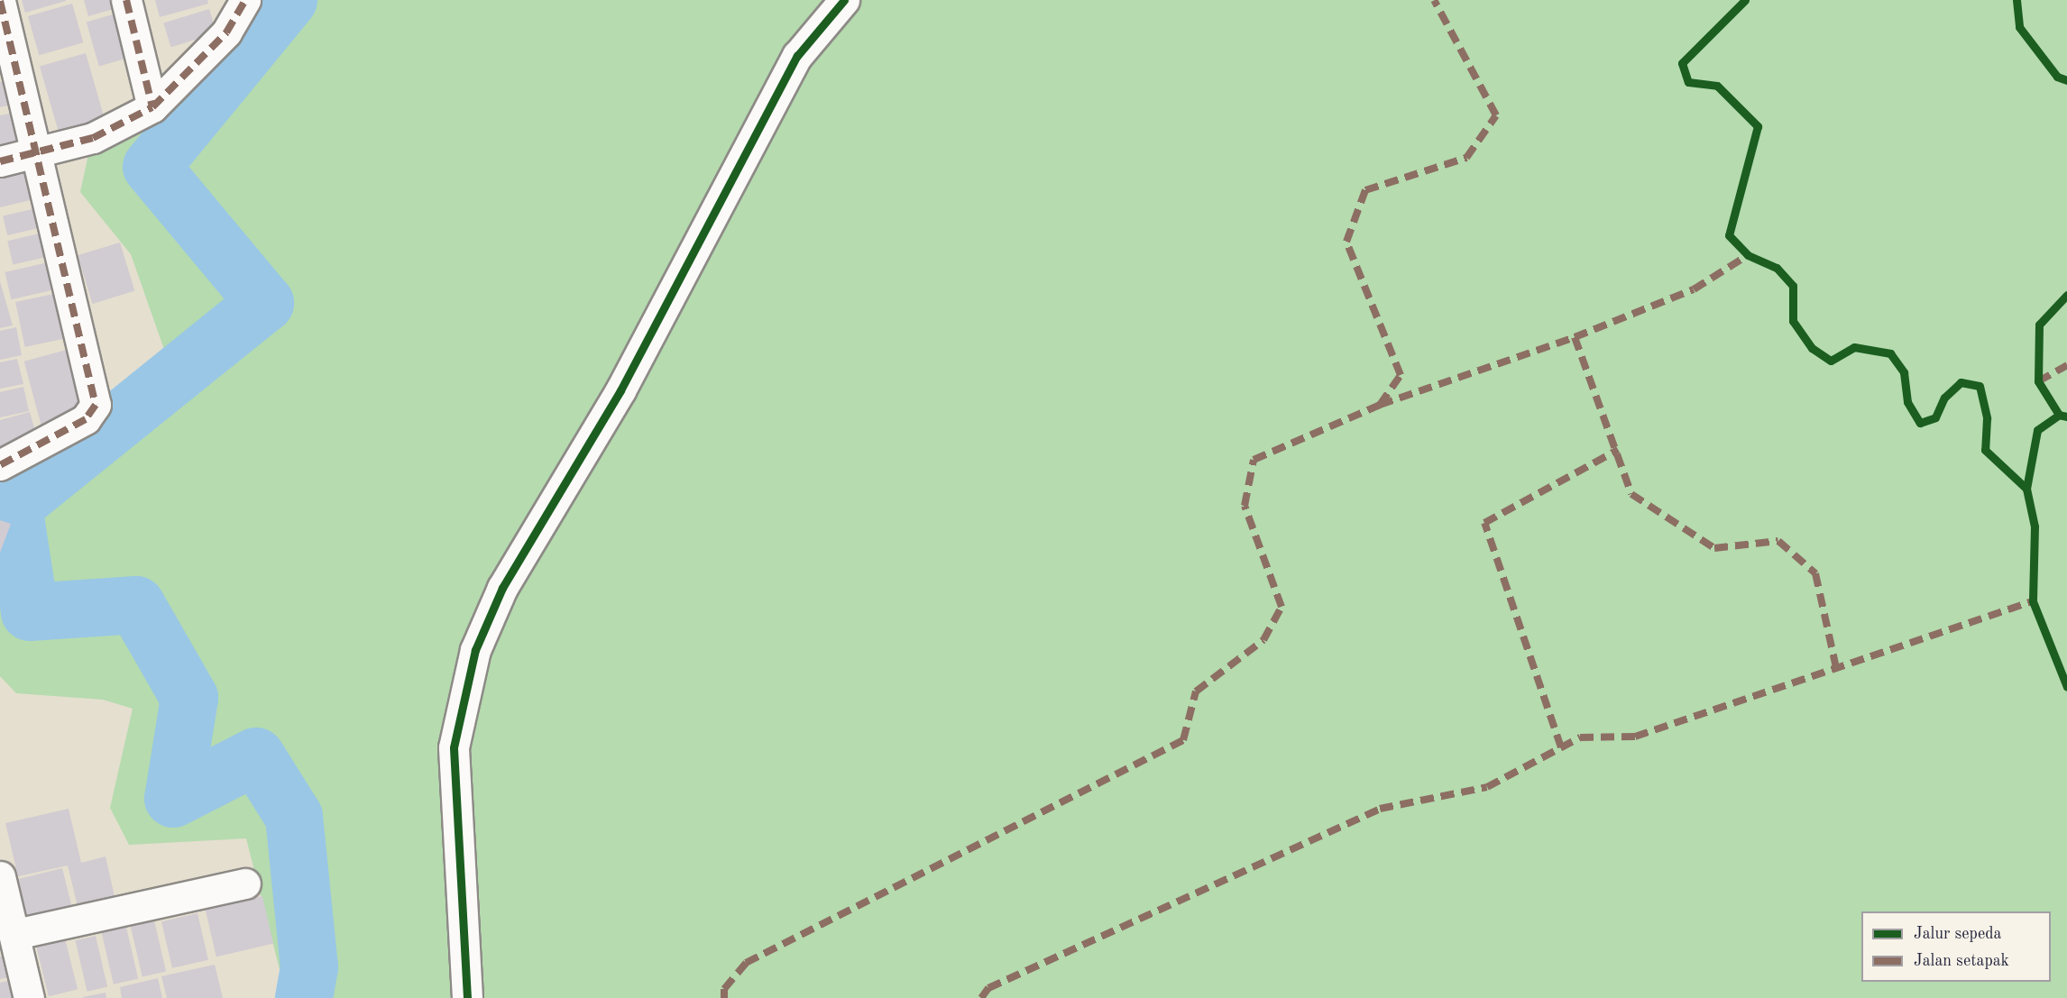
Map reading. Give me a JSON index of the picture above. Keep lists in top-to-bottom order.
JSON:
{
  "legend": ["Jalur sepeda", "Jalan setapak"]
}
